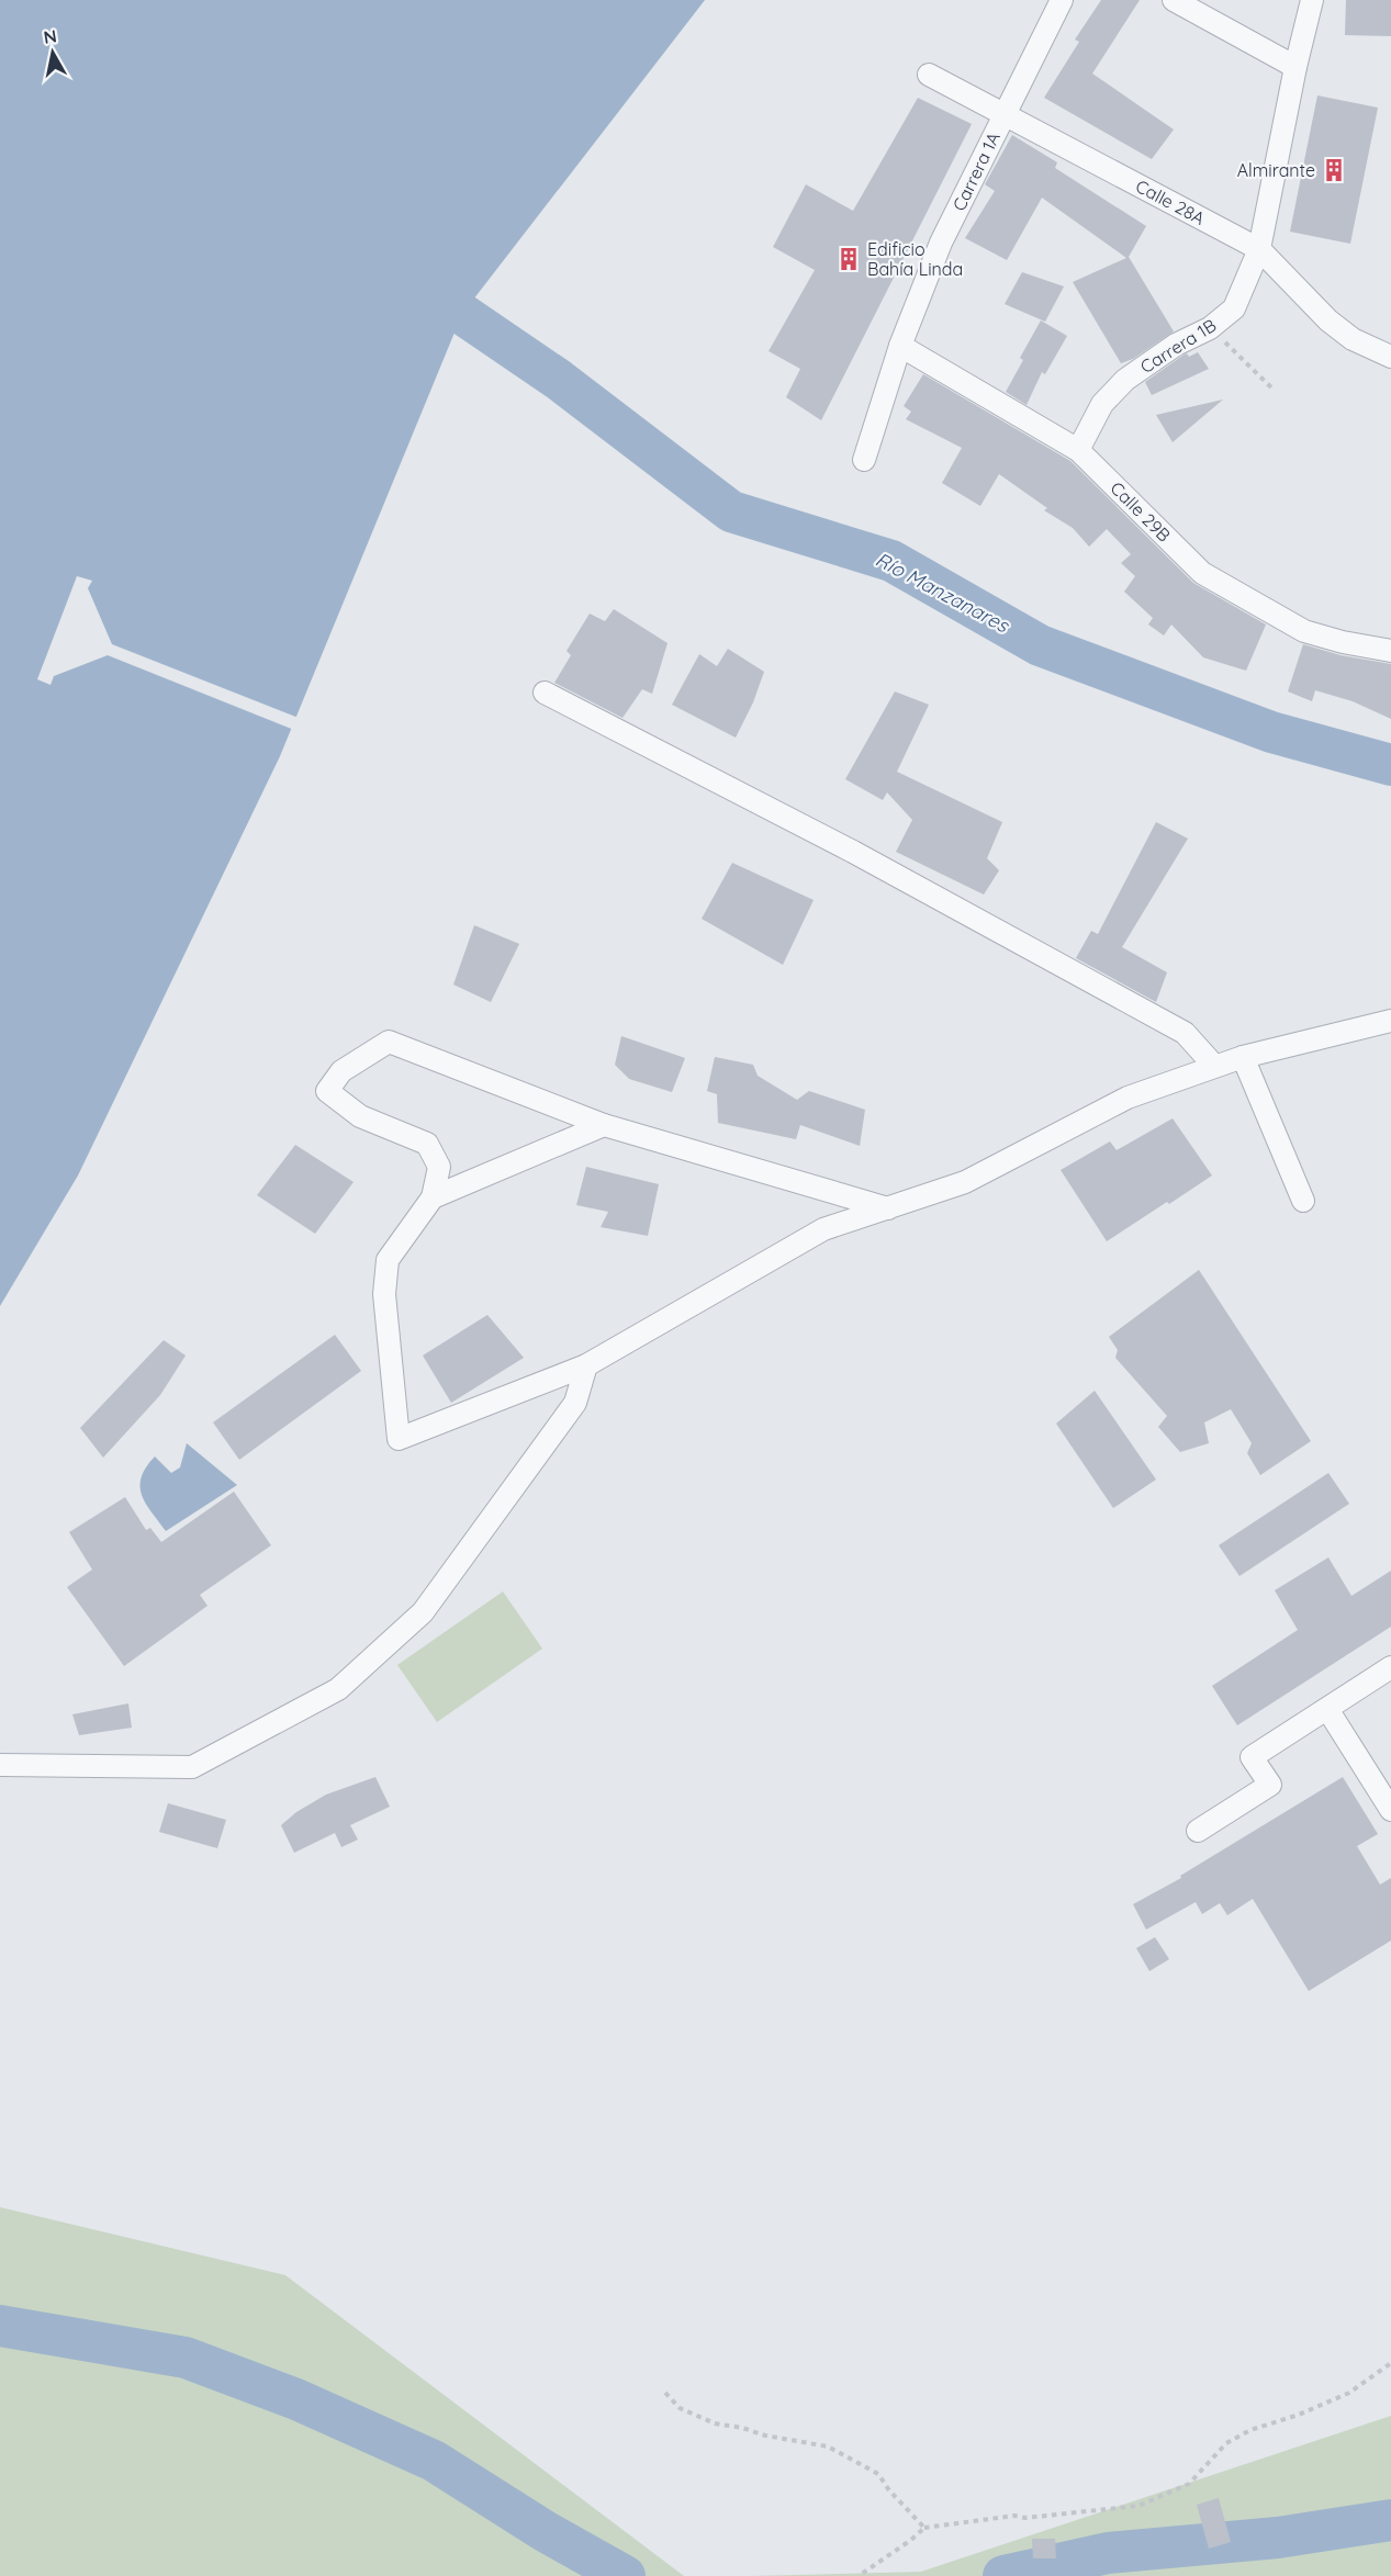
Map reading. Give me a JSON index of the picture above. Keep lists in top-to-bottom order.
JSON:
{
  "streets": {
    "street": [
      "Carrera 1A",
      "Calle 28A",
      "Carrera 1B",
      "Calle 29B"
    ]
  },
  "crossings": [
    ["Carrera 1A", "Calle 28A"],
    ["Carrera 1A", "Calle 29B"],
    ["Calle 28A", "Carrera 1B"],
    ["Carrera 1B", "Calle 29B"]
  ],
  "water": ["Río Manzanares"],
  "places": {
    "building": ["Almirante", "Edificio Bahía Linda"]
  },
  "north": "top"
}
